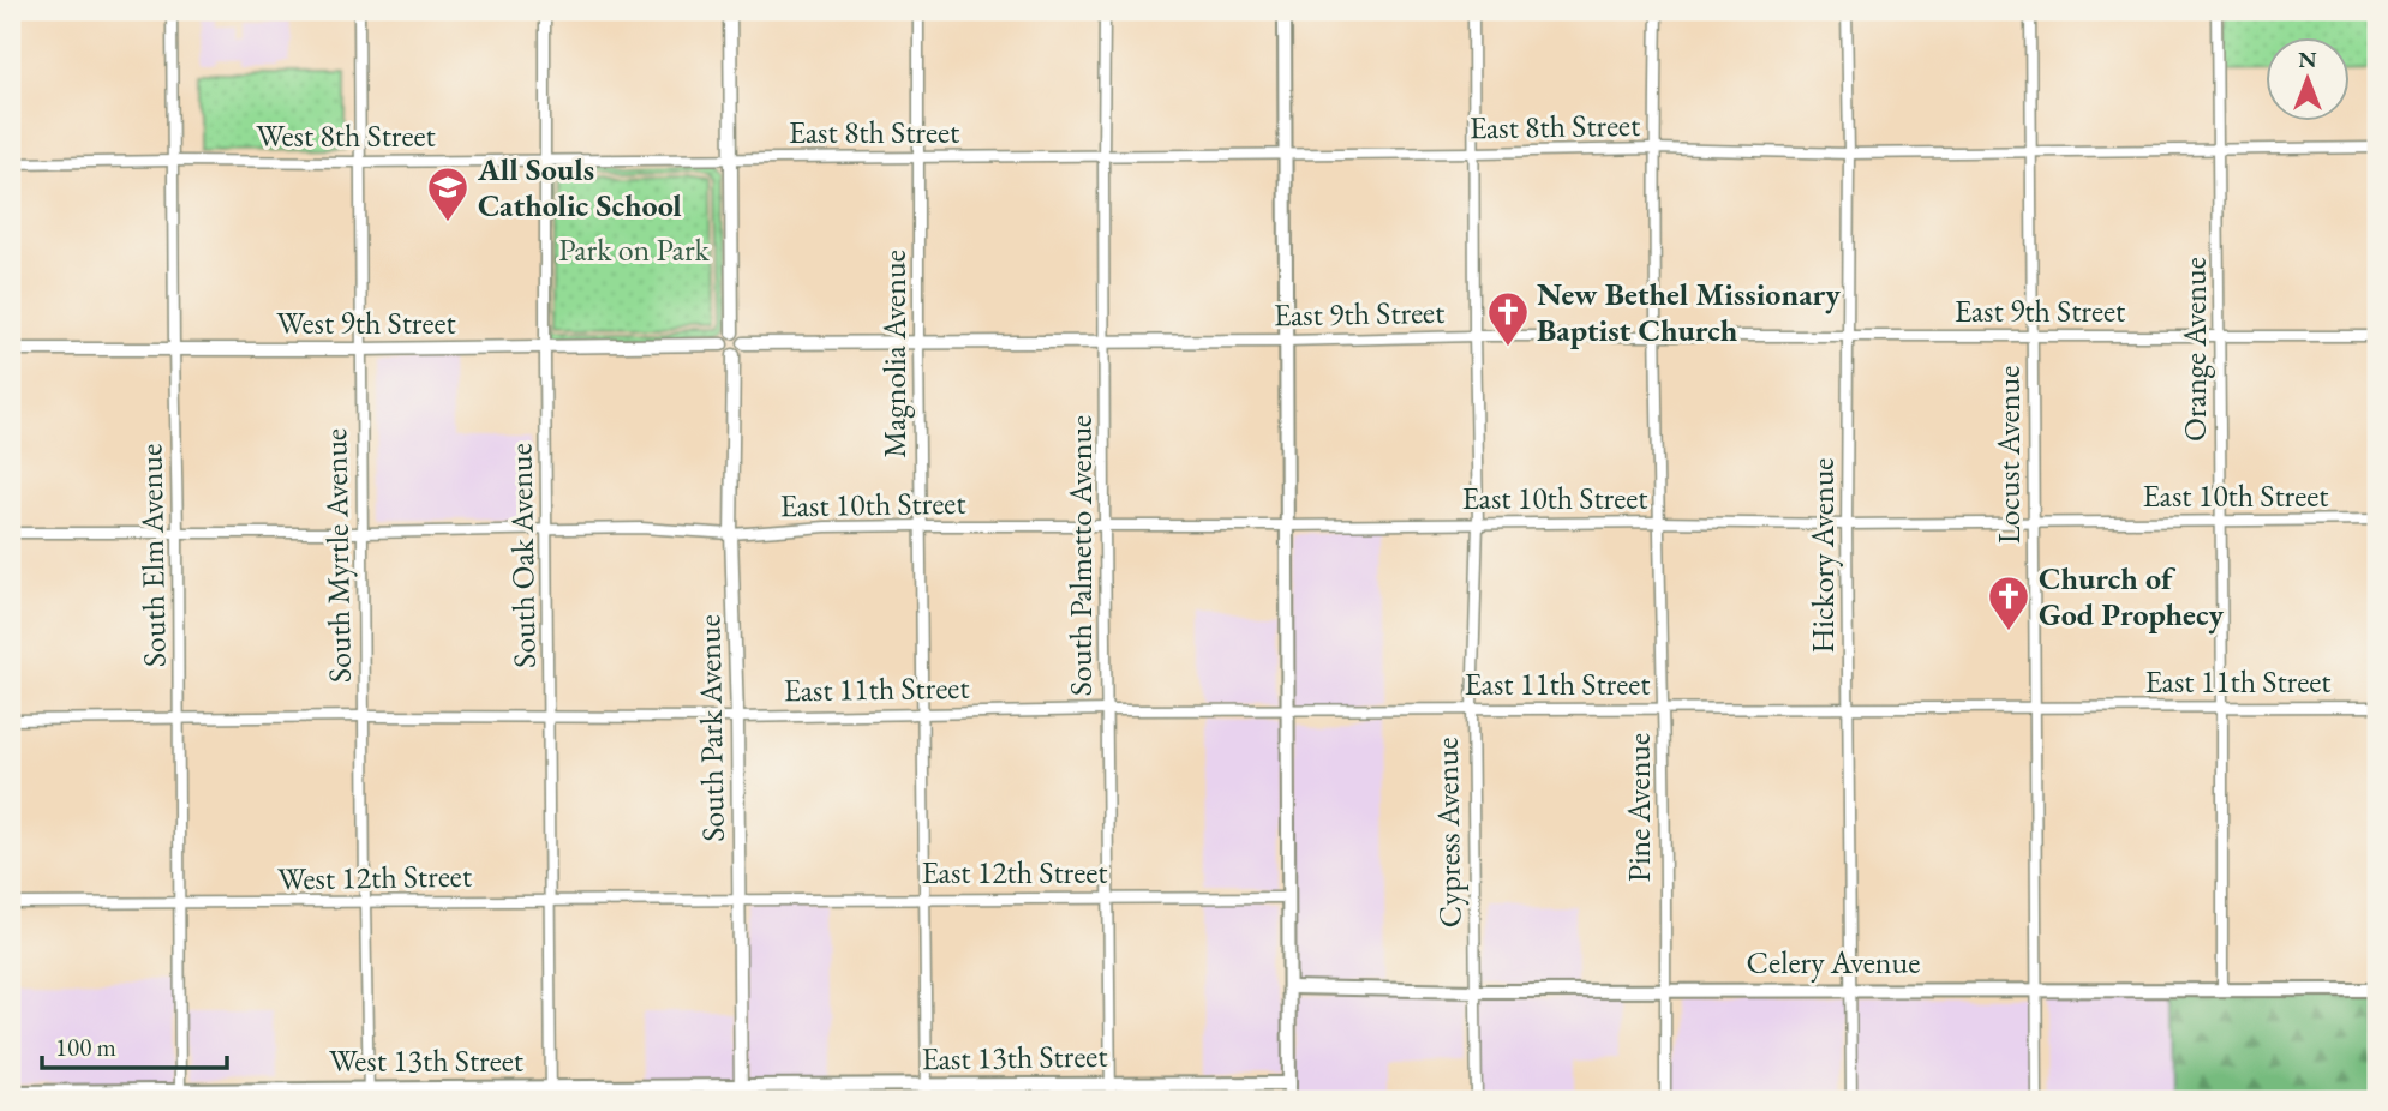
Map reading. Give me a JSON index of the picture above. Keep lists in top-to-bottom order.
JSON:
{
  "streets": {
    "main road": ["Celery Avenue", "East 13th Street", "West 13th Street"],
    "street": [
      "East 8th Street",
      "West 8th Street",
      "East 9th Street",
      "West 9th Street",
      "Orange Avenue",
      "Magnolia Avenue",
      "Locust Avenue",
      "East 10th Street",
      "South Elm Avenue",
      "South Myrtle Avenue",
      "South Oak Avenue",
      "South Palmetto Avenue",
      "Hickory Avenue",
      "East 11th Street",
      "South Park Avenue",
      "Pine Avenue",
      "Cypress Avenue",
      "East 12th Street",
      "West 12th Street"
    ]
  },
  "crossings": [
    ["East 8th Street", "West 8th Street"],
    ["East 8th Street", "Orange Avenue"],
    ["East 8th Street", "Magnolia Avenue"],
    ["East 8th Street", "Locust Avenue"],
    ["East 8th Street", "South Palmetto Avenue"],
    ["East 8th Street", "Hickory Avenue"],
    ["East 8th Street", "Pine Avenue"],
    ["East 8th Street", "Cypress Avenue"],
    ["West 8th Street", "South Elm Avenue"],
    ["West 8th Street", "South Myrtle Avenue"],
    ["West 8th Street", "South Oak Avenue"],
    ["East 9th Street", "West 9th Street"],
    ["East 9th Street", "Orange Avenue"],
    ["East 9th Street", "Magnolia Avenue"],
    ["East 9th Street", "Locust Avenue"],
    ["East 9th Street", "South Palmetto Avenue"],
    ["East 9th Street", "Hickory Avenue"],
    ["East 9th Street", "South Park Avenue"],
    ["East 9th Street", "Pine Avenue"],
    ["East 9th Street", "Cypress Avenue"],
    ["West 9th Street", "South Elm Avenue"],
    ["West 9th Street", "South Myrtle Avenue"],
    ["West 9th Street", "South Oak Avenue"],
    ["West 9th Street", "South Park Avenue"],
    ["Orange Avenue", "East 10th Street"],
    ["Orange Avenue", "East 11th Street"],
    ["Orange Avenue", "Celery Avenue"],
    ["Magnolia Avenue", "East 10th Street"],
    ["Magnolia Avenue", "East 11th Street"],
    ["Magnolia Avenue", "East 12th Street"],
    ["Magnolia Avenue", "East 13th Street"],
    ["Locust Avenue", "East 10th Street"],
    ["Locust Avenue", "East 11th Street"],
    ["Locust Avenue", "Celery Avenue"],
    ["East 10th Street", "South Elm Avenue"],
    ["East 10th Street", "South Myrtle Avenue"],
    ["East 10th Street", "South Oak Avenue"],
    ["East 10th Street", "South Palmetto Avenue"],
    ["East 10th Street", "Hickory Avenue"],
    ["East 10th Street", "South Park Avenue"],
    ["East 10th Street", "Pine Avenue"],
    ["East 10th Street", "Cypress Avenue"],
    ["South Elm Avenue", "East 11th Street"],
    ["South Elm Avenue", "West 12th Street"],
    ["South Elm Avenue", "West 13th Street"],
    ["South Myrtle Avenue", "East 11th Street"],
    ["South Myrtle Avenue", "West 12th Street"],
    ["South Myrtle Avenue", "West 13th Street"],
    ["South Oak Avenue", "East 11th Street"],
    ["South Oak Avenue", "West 12th Street"],
    ["South Oak Avenue", "West 13th Street"],
    ["South Palmetto Avenue", "East 11th Street"],
    ["South Palmetto Avenue", "East 12th Street"],
    ["South Palmetto Avenue", "East 13th Street"],
    ["Hickory Avenue", "East 11th Street"],
    ["Hickory Avenue", "Celery Avenue"],
    ["East 11th Street", "South Park Avenue"],
    ["East 11th Street", "Pine Avenue"],
    ["East 11th Street", "Cypress Avenue"],
    ["South Park Avenue", "East 12th Street"],
    ["South Park Avenue", "West 12th Street"],
    ["South Park Avenue", "East 13th Street"],
    ["South Park Avenue", "West 13th Street"],
    ["Pine Avenue", "Celery Avenue"],
    ["Cypress Avenue", "Celery Avenue"],
    ["East 12th Street", "West 12th Street"],
    ["East 13th Street", "West 13th Street"]
  ],
  "parks": ["Park on Park"],
  "places": {
    "school or university": ["All Souls Catholic School"],
    "church": ["New Bethel Missionary Baptist Church", "Church of God Prophecy"]
  },
  "scale_bar": "100 m",
  "north": "top"
}
